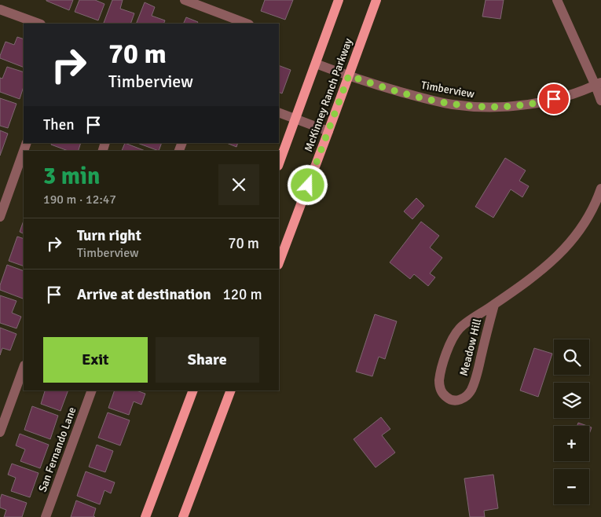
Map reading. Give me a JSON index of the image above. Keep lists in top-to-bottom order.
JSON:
{
  "streets": {
    "main road": ["McKinney Ranch Parkway"],
    "street": ["Timberview", "Meadow Hill", "San Fernando Lane"]
  },
  "crossings": [
    ["Timberview", "McKinney Ranch Parkway"]
  ],
  "page": {
    "turn": ["70 m", "Timberview"],
    "then": "Then",
    "heading": ["3 min", "190 m · 12:47"],
    "list": [
      {
        "name": "Turn right",
        "note": "Timberview",
        "value": "70 m"
      },
      {
        "name": "Arrive at destination",
        "value": "120 m"
      }
    ],
    "buttons": ["Exit", "Share"],
    "map_buttons": ["+", "−"]
  }
}
